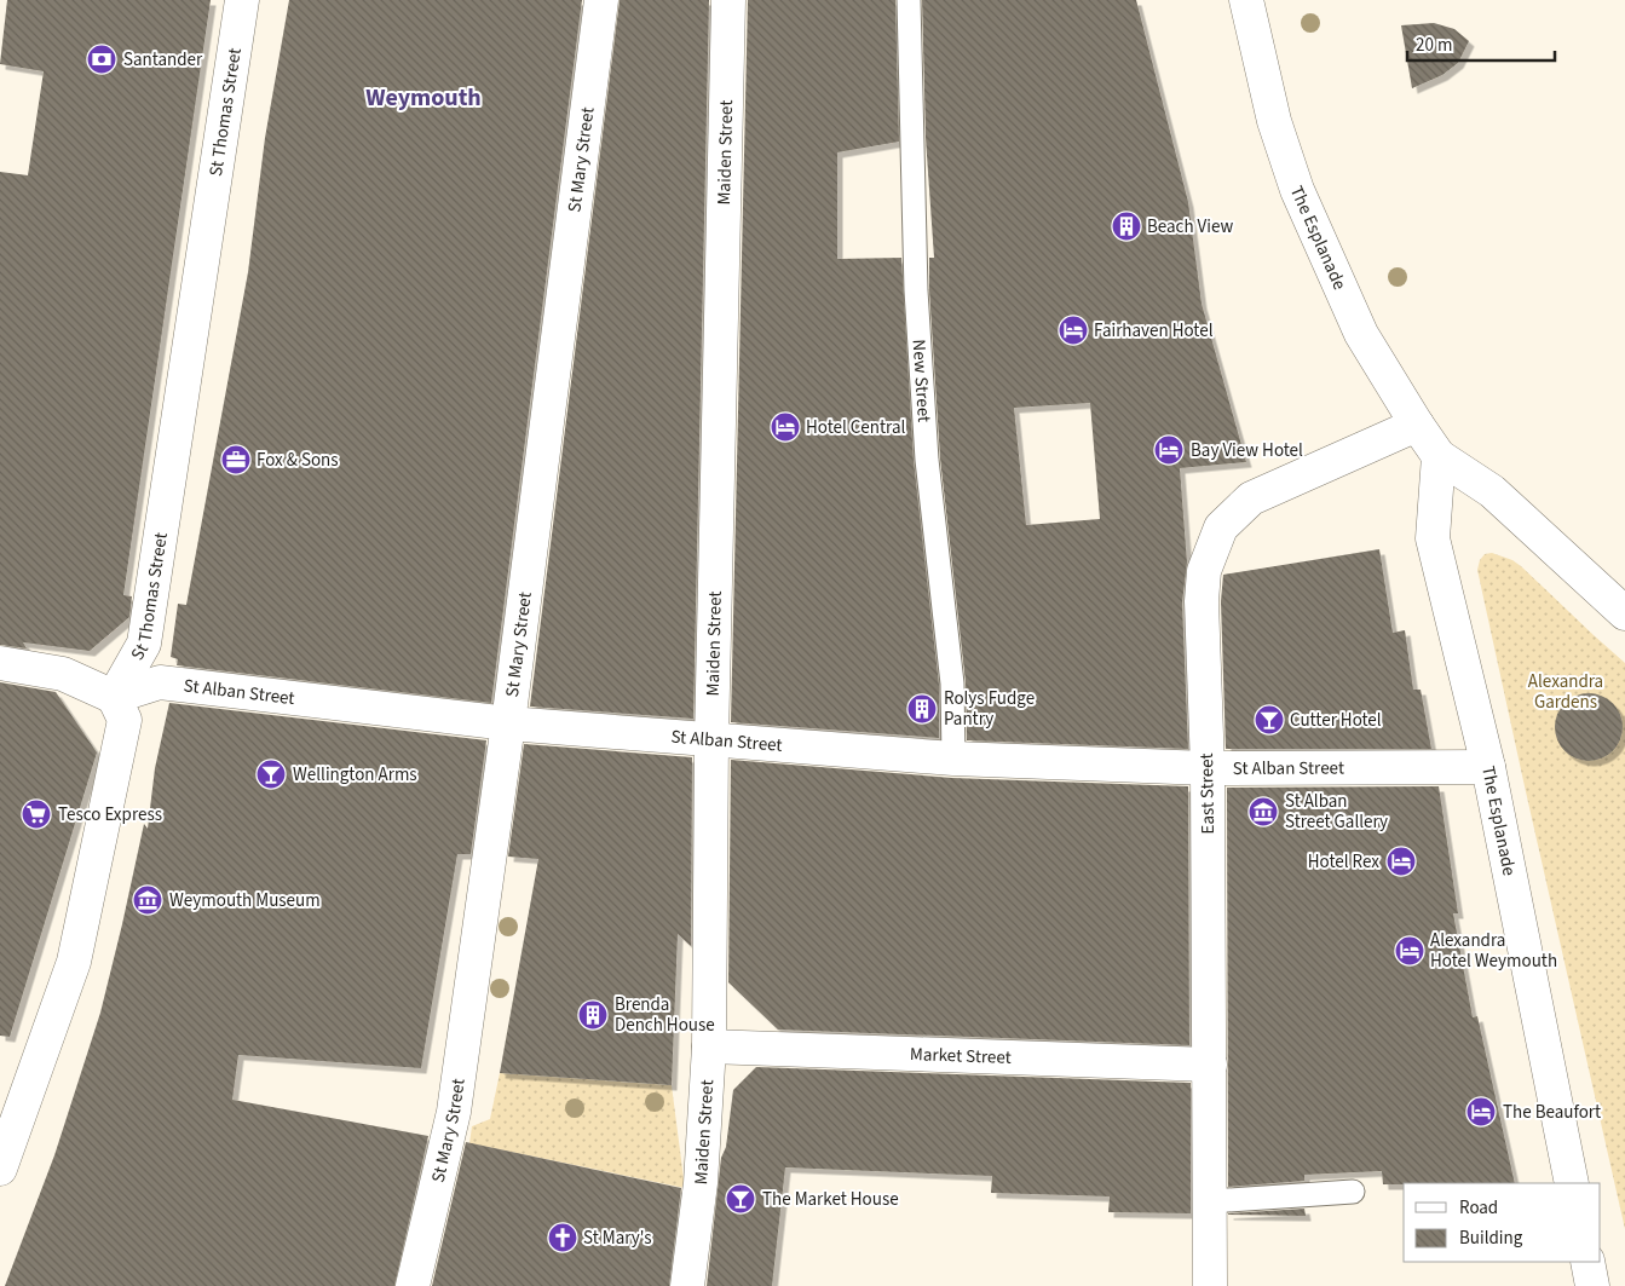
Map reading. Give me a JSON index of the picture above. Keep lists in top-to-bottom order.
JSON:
{
  "streets": {
    "street": [
      "St Thomas Street",
      "Maiden Street",
      "St Mary Street",
      "The Esplanade",
      "St Alban Street",
      "East Street",
      "Market Street"
    ],
    "lane": ["New Street"]
  },
  "crossings": [
    ["St Thomas Street", "St Alban Street"],
    ["Maiden Street", "St Alban Street"],
    ["Maiden Street", "Market Street"],
    ["St Mary Street", "St Alban Street"],
    ["The Esplanade", "St Alban Street"],
    ["The Esplanade", "East Street"],
    ["New Street", "St Alban Street"],
    ["St Alban Street", "East Street"],
    ["East Street", "Market Street"]
  ],
  "districts": ["Weymouth"],
  "parks": ["Alexandra Gardens"],
  "places": {
    "bank": ["Santander"],
    "building": ["Beach View", "Rolys Fudge Pantry", "Brenda Dench House"],
    "hotel": [
      "Fairhaven Hotel",
      "Hotel Central",
      "Bay View Hotel",
      "Hotel Rex",
      "Alexandra Hotel Weymouth",
      "The Beaufort"
    ],
    "office": ["Fox & Sons"],
    "bar": ["Cutter Hotel", "Wellington Arms", "The Market House"],
    "museum": ["St Alban Street Gallery", "Weymouth Museum"],
    "supermarket": ["Tesco Express"],
    "church": ["St Mary's"]
  },
  "legend": ["Road", "Building"],
  "scale_bar": "20 m"
}
